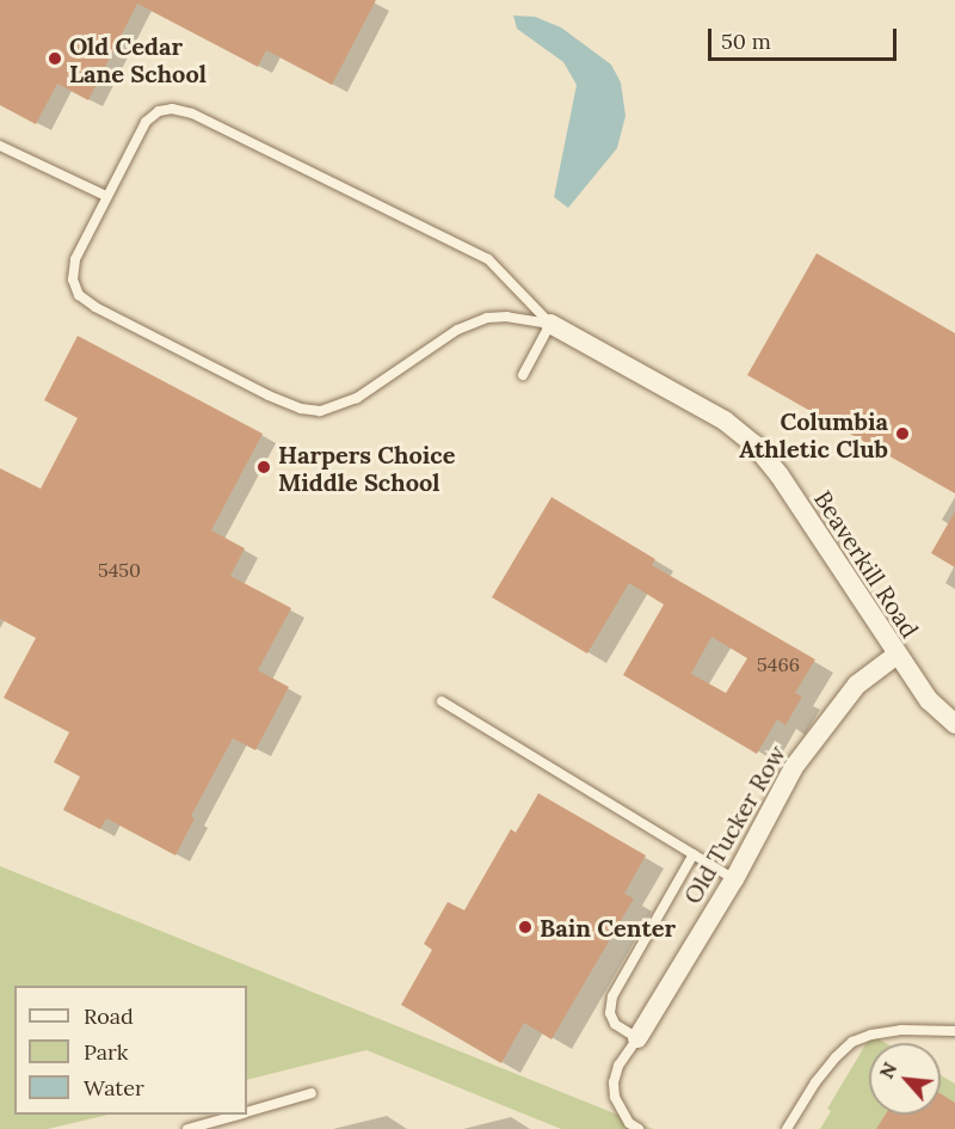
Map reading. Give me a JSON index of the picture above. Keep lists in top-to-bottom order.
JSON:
{
  "streets": {
    "street": ["Beaverkill Road", "Old Tucker Row"]
  },
  "crossings": [
    ["Beaverkill Road", "Old Tucker Row"]
  ],
  "places": [
    "Old Cedar Lane School",
    "Columbia Athletic Club",
    "Harpers Choice Middle School",
    "Bain Center"
  ],
  "house_numbers": ["5450", "5466"],
  "legend": ["Road", "Park", "Water"],
  "scale_bar": "50 m",
  "north": "top left"
}
